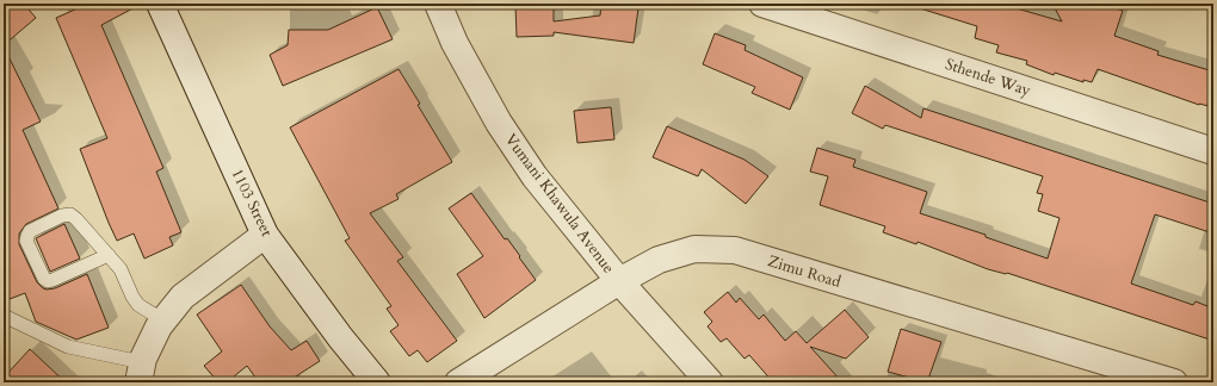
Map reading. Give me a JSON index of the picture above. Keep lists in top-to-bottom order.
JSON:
{
  "streets": {
    "street": [
      "Sthende Way",
      "1103 Street",
      "Vumani Khawula Avenue",
      "Zimu Road"
    ]
  },
  "crossings": [
    ["Vumani Khawula Avenue", "Zimu Road"]
  ]
}
